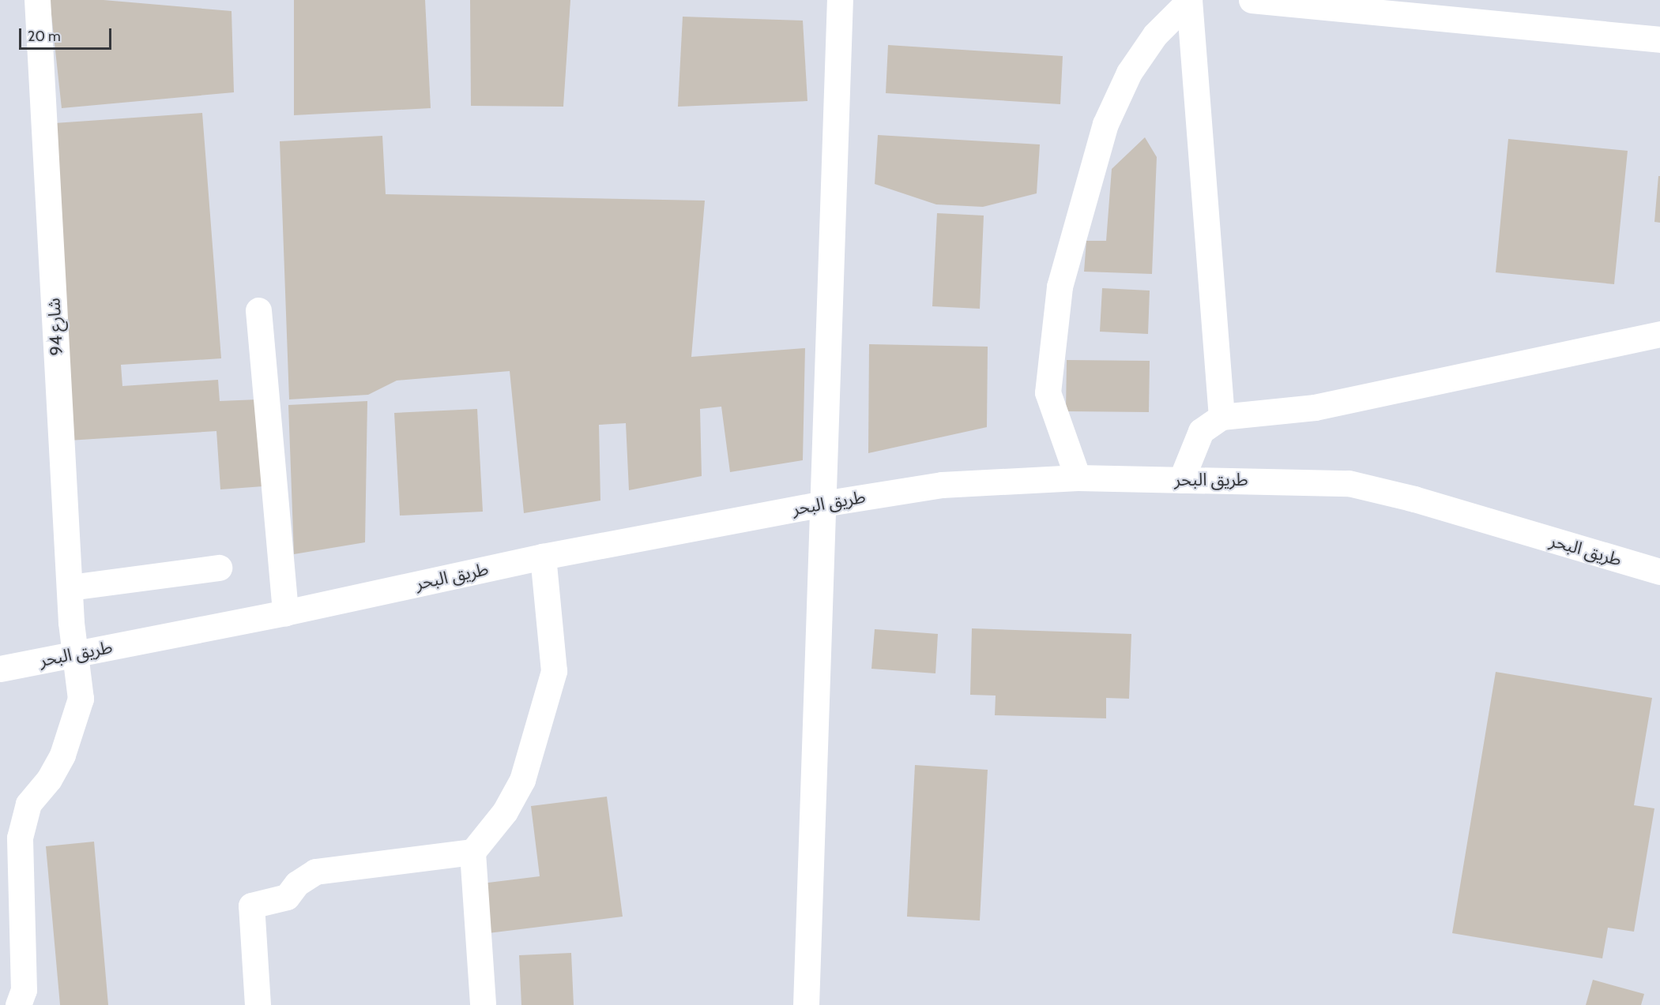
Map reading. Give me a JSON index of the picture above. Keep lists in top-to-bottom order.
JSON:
{
  "streets": {
    "main road": ["شارع 94", "طريق البحر"]
  },
  "crossings": [
    ["شارع 94", "طريق البحر"]
  ],
  "scale_bar": "20 m"
}
